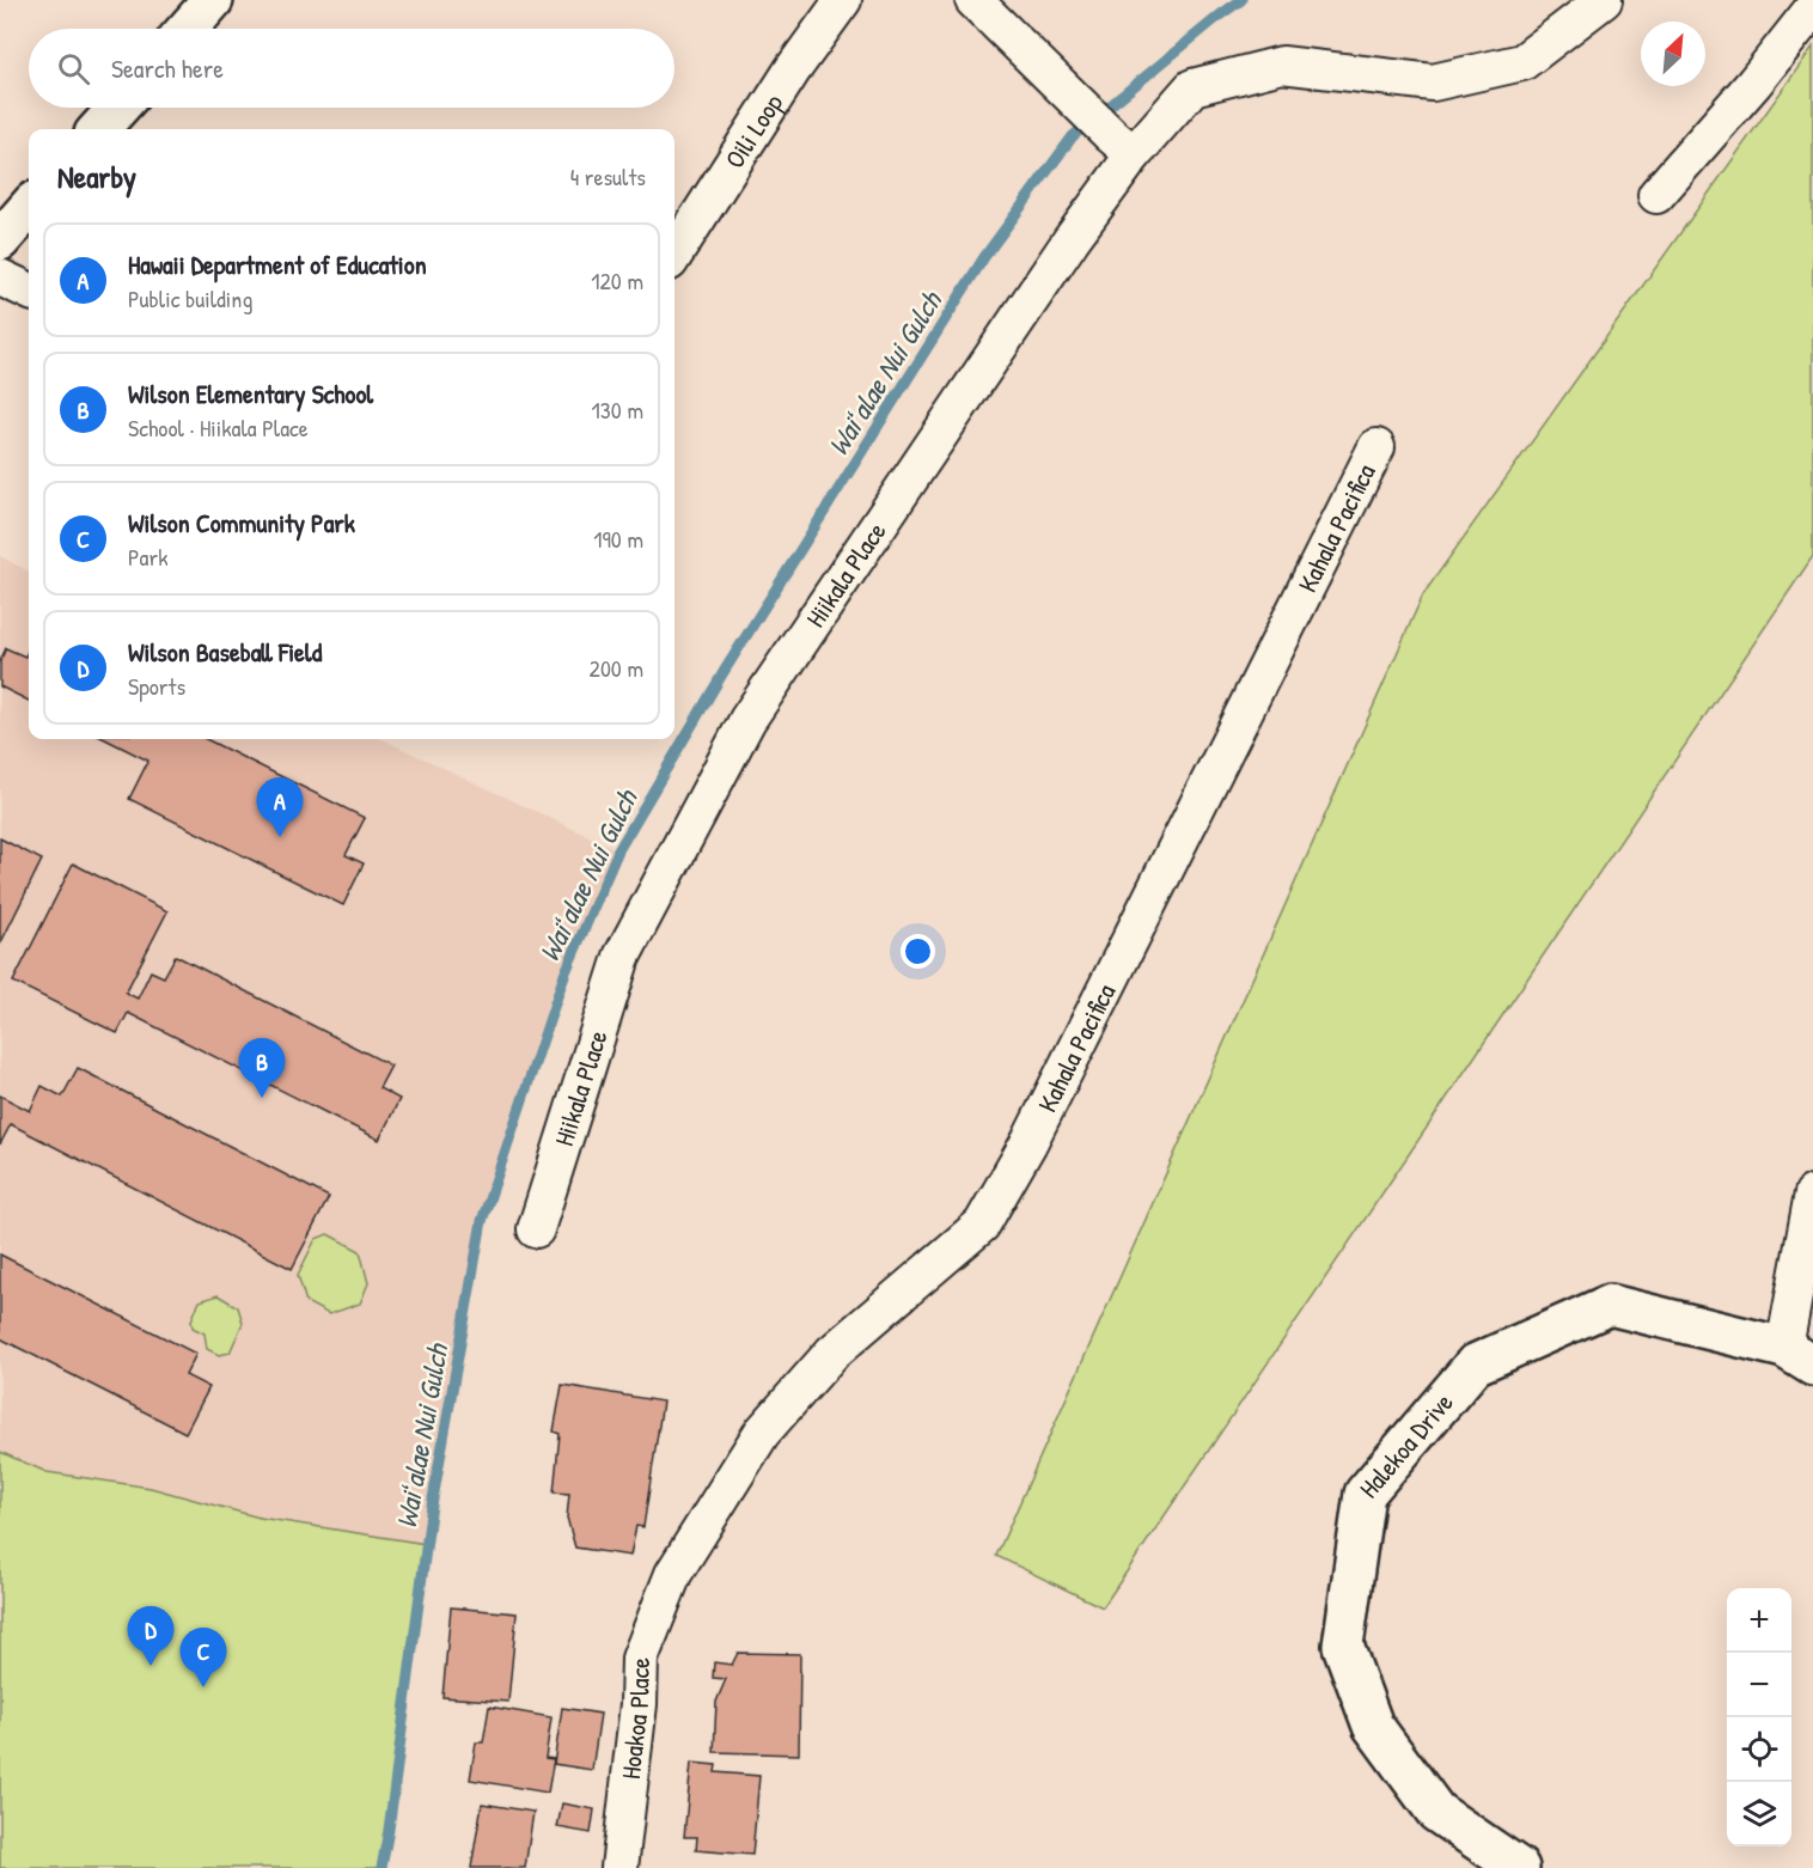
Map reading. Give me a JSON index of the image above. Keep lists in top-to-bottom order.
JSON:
{
  "streets": {
    "street": [
      "Oili Loop",
      "Kahala Pacifica",
      "Hiikala Place",
      "Halekoa Drive",
      "Hoakoa Place"
    ]
  },
  "crossings": [
    ["Kahala Pacifica", "Hoakoa Place"]
  ],
  "water": ["Waiʻalae Nui Gulch"],
  "north": "top right",
  "page": {
    "search": "Search here",
    "heading": ["Nearby", "4 results"],
    "list": [
      {
        "mark": "A",
        "name": "Hawaii Department of Education",
        "note": "Public building",
        "value": "120 m"
      },
      {
        "mark": "B",
        "name": "Wilson Elementary School",
        "note": "School · Hiikala Place",
        "value": "130 m"
      },
      {
        "mark": "C",
        "name": "Wilson Community Park",
        "note": "Park",
        "value": "190 m"
      },
      {
        "mark": "D",
        "name": "Wilson Baseball Field",
        "note": "Sports",
        "value": "200 m"
      }
    ],
    "pins": [
      "A",
      "B",
      "D",
      "C"
    ],
    "map_buttons": ["+", "−"]
  }
}
